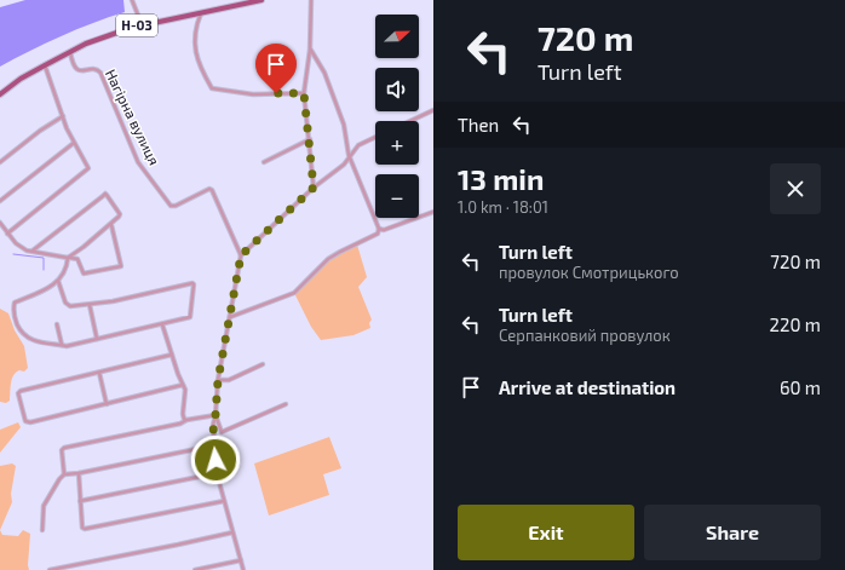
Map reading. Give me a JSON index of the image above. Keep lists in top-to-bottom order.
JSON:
{
  "streets": {
    "main road": ["Н-03"],
    "street": ["Нагірна вулиця"]
  },
  "crossings": [
    ["Н-03", "Нагірна вулиця"]
  ],
  "north": "right",
  "page": {
    "turn": ["720 m", "Turn left"],
    "map_buttons": ["+", "−"],
    "then": "Then",
    "heading": ["13 min", "1.0 km · 18:01"],
    "list": [
      {
        "name": "Turn left",
        "note": "провулок Смотрицького",
        "value": "720 m"
      },
      {
        "name": "Turn left",
        "note": "Серпанковий провулок",
        "value": "220 m"
      },
      {
        "name": "Arrive at destination",
        "value": "60 m"
      }
    ],
    "buttons": ["Exit", "Share"]
  }
}
